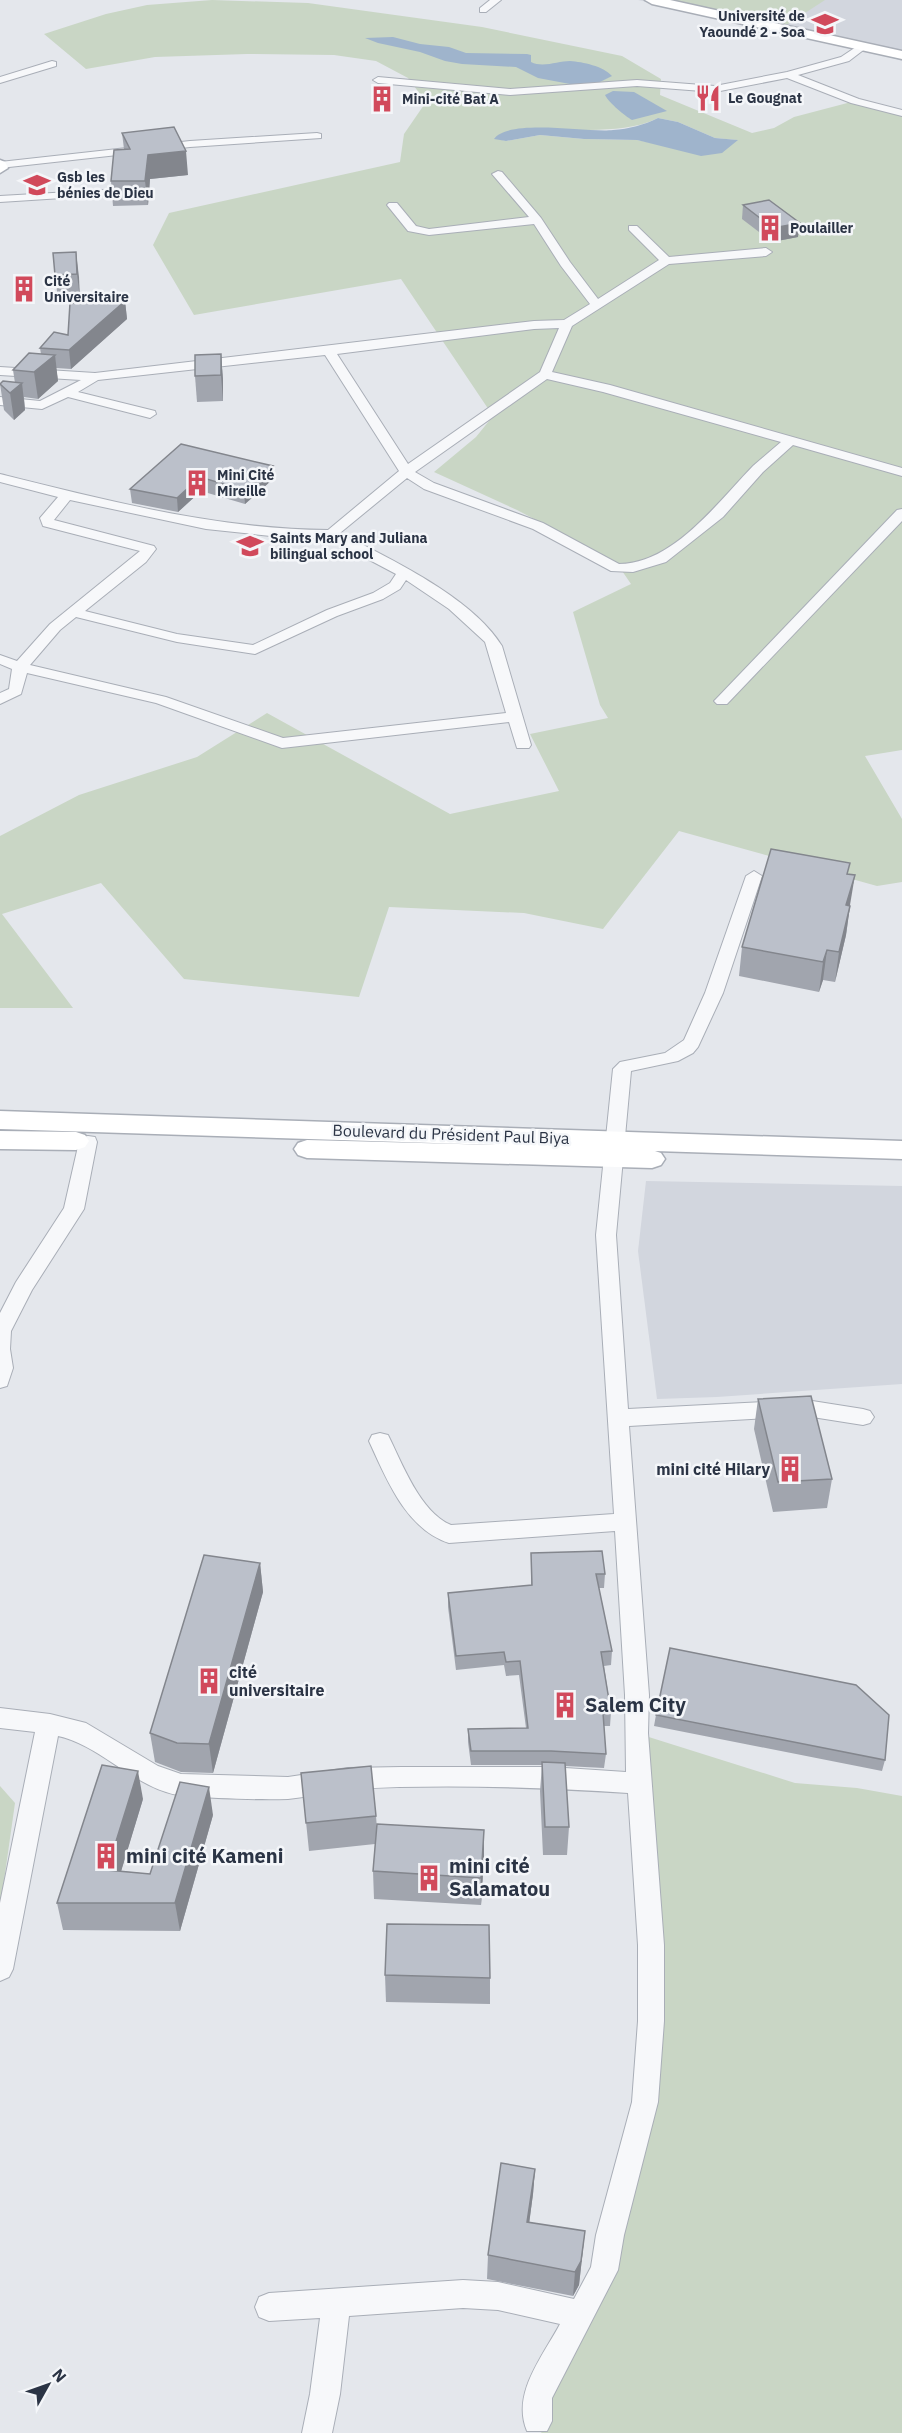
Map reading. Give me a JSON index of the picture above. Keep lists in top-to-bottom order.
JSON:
{
  "streets": {
    "main road": ["Boulevard du Président Paul Biya"]
  },
  "places": {
    "school or university": ["Université de Yaoundé 2 - Soa", "Gsb les bénies de Dieu", "Saints Mary and Juliana bilingual school"],
    "restaurant": ["Le Gougnat"],
    "building": [
      "Mini-cité Bat A",
      "Poulailler",
      "Cité Universitaire",
      "Mini Cité Mireille",
      "mini cité Hilary",
      "cité universitaire",
      "Salem City",
      "mini cité Kameni",
      "mini cité Salamatou"
    ]
  },
  "north": "top right"
}
